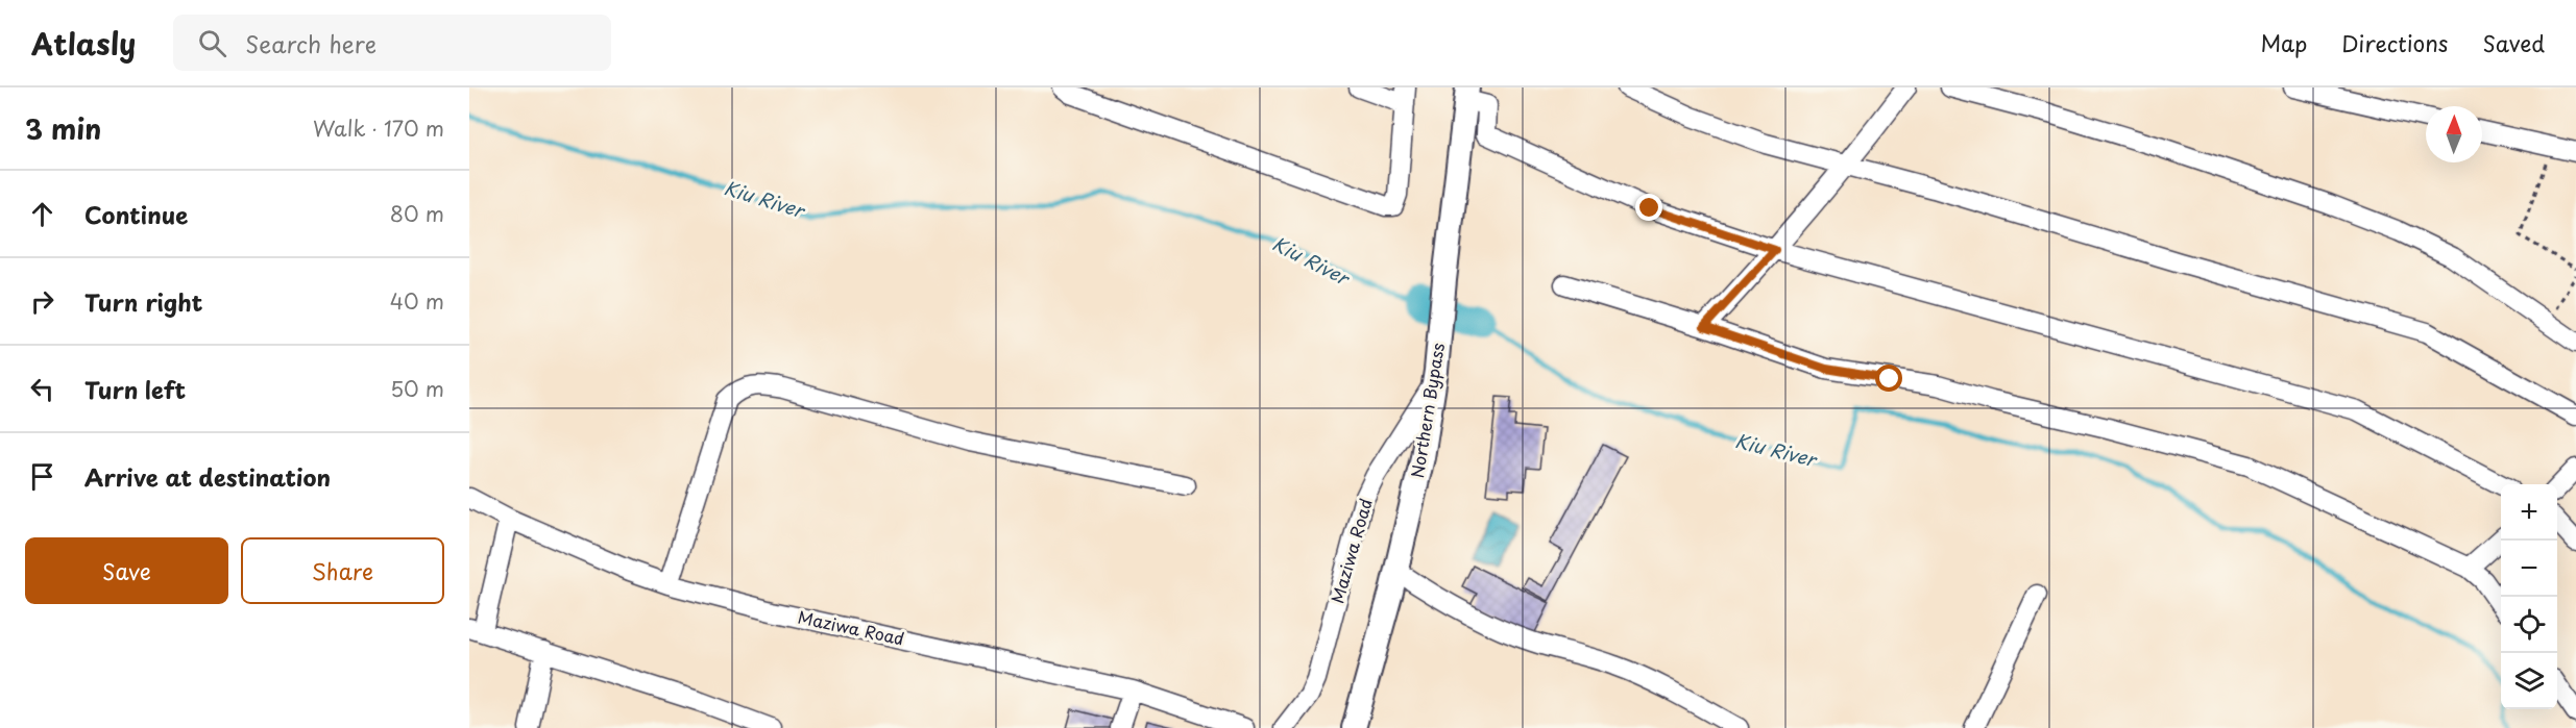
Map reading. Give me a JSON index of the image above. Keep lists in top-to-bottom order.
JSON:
{
  "streets": {
    "main road": ["Northern Bypass"],
    "street": ["Maziwa Road"]
  },
  "crossings": [
    ["Northern Bypass", "Maziwa Road"]
  ],
  "water": ["Kiu River"],
  "north": "top",
  "page": {
    "header": "Atlasly",
    "search": "Search here",
    "nav": ["Map", "Directions", "Saved"],
    "heading": ["3 min", "Walk · 170 m"],
    "list": [
      ["Continue", "80 m"],
      ["Turn right", "40 m"],
      ["Turn left", "50 m"],
      "Arrive at destination"
    ],
    "map_buttons": ["+", "−"],
    "buttons": ["Save", "Share"]
  }
}
